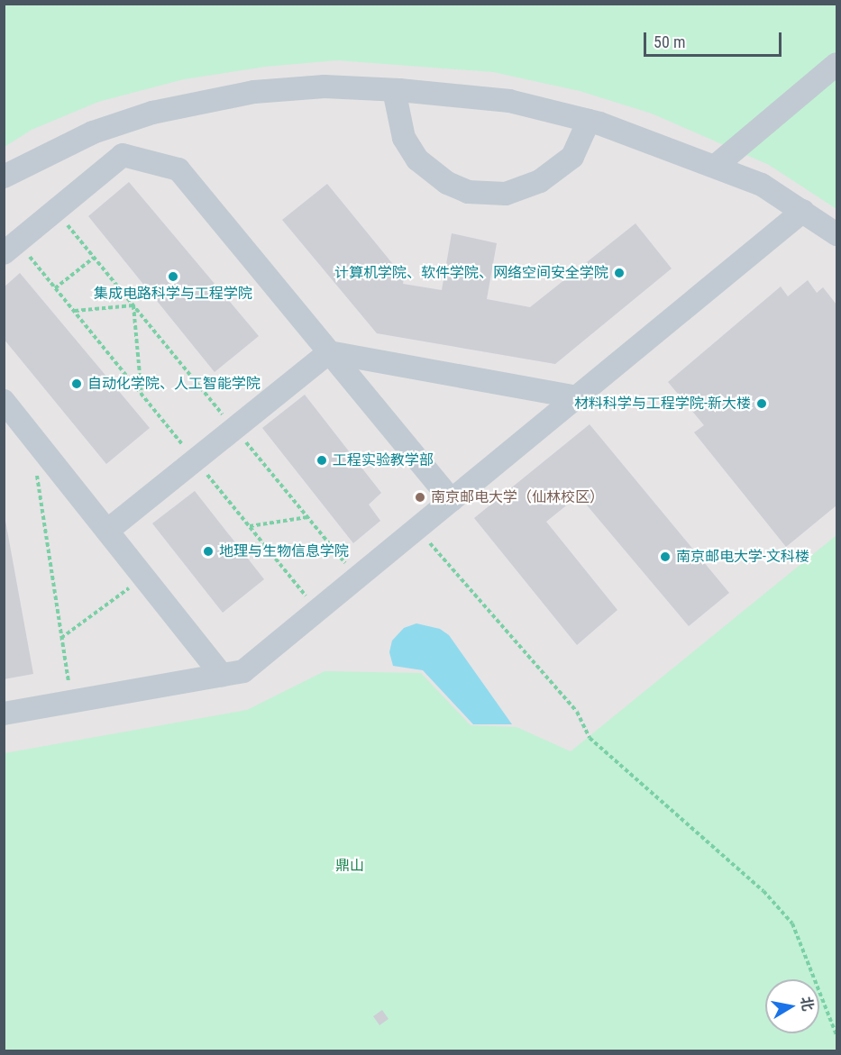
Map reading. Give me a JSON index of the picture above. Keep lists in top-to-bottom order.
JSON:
{
  "parks": ["鼎山"],
  "places": [
    "计算机学院、软件学院、网络空间安全学院",
    "集成电路科学与工程学院",
    "自动化学院、人工智能学院",
    "材料科学与工程学院-新大楼",
    "工程实验教学部",
    "南京邮电大学（仙林校区）",
    "地理与生物信息学院",
    "南京邮电大学-文科楼"
  ],
  "scale_bar": "50 m",
  "north": "right"
}
